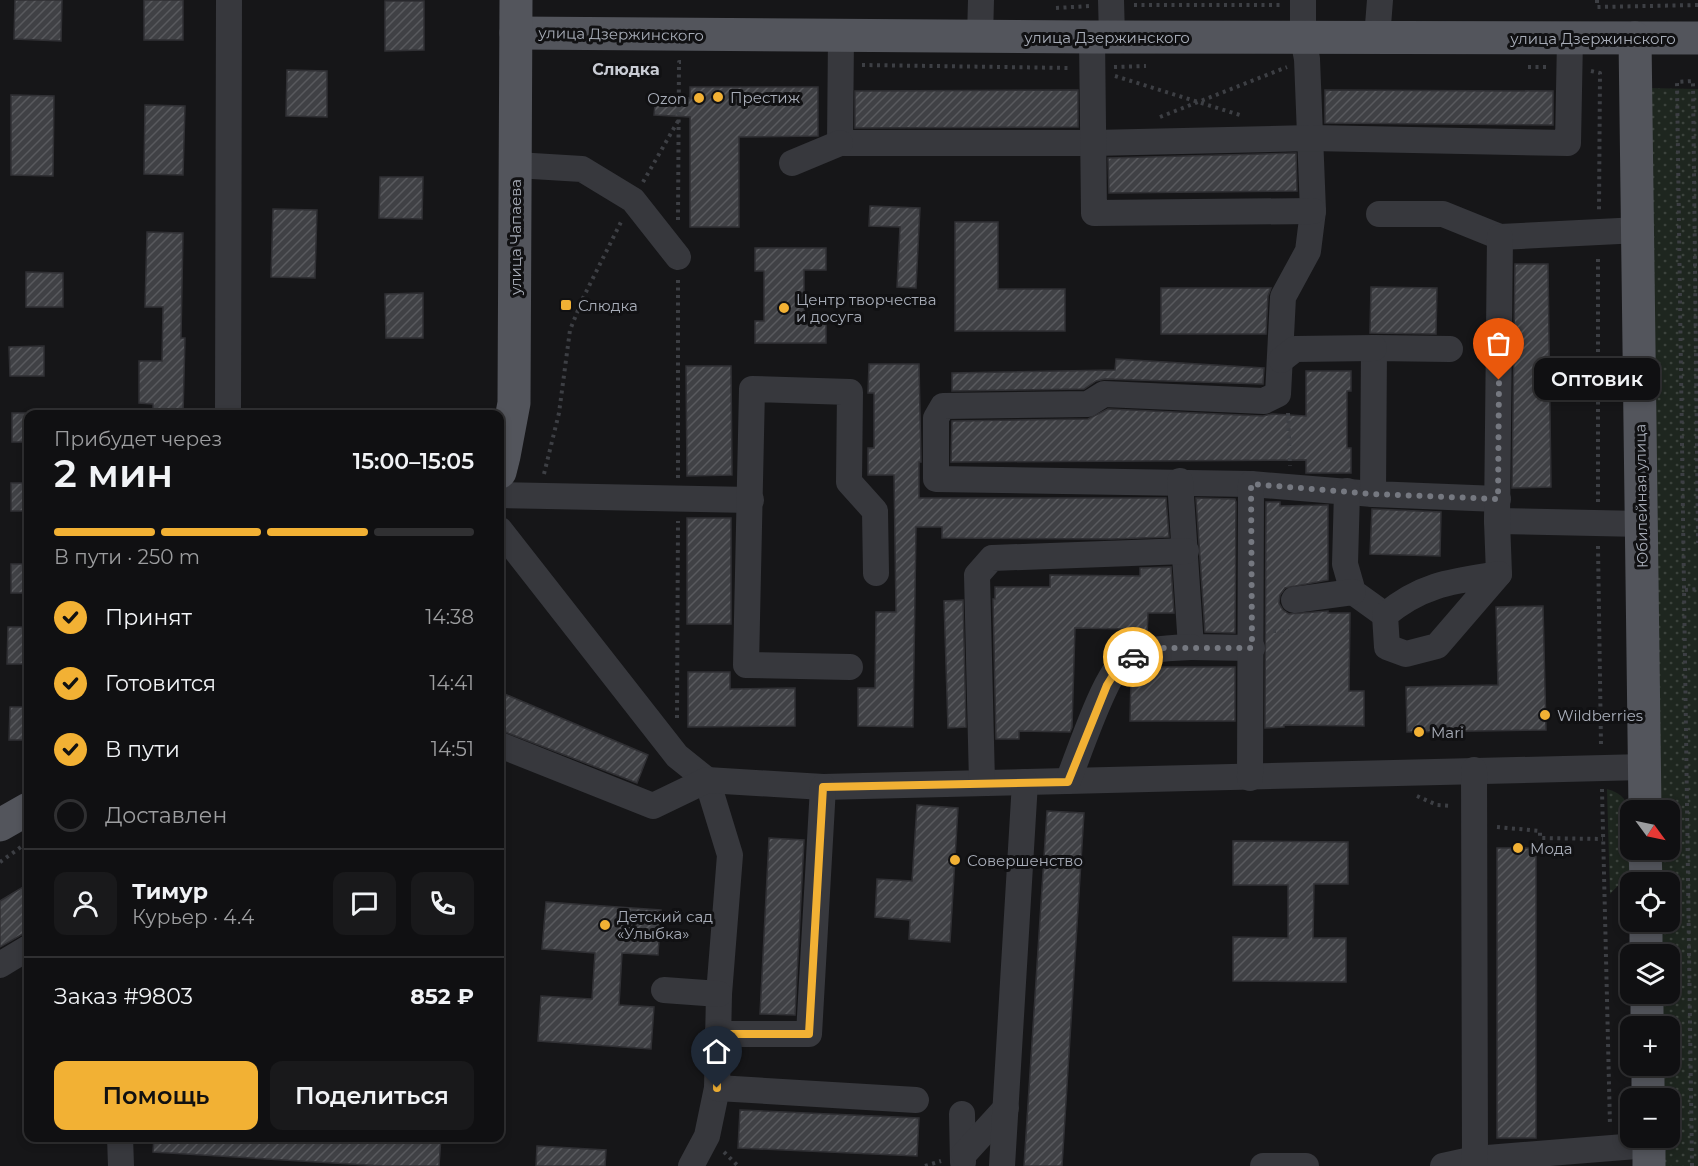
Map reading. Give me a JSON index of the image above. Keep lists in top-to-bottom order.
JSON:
{
  "streets": {
    "main road": ["улица Дзержинского", "улица Чапаева", "Юбилейная улица"]
  },
  "crossings": [
    ["улица Дзержинского", "улица Чапаева"],
    ["улица Дзержинского", "Юбилейная улица"]
  ],
  "districts": ["Слюдка"],
  "places": {
    "other": [
      "Престиж",
      "Ozon",
      "Центр творчества и досуга",
      "Оптовик",
      "Wildberries",
      "Mari",
      "Мода",
      "Совершенство",
      "Детский сад «Улыбка»"
    ],
    "transit": ["Слюдка"]
  },
  "north": "bottom right",
  "page": {
    "bubble": "Оптовик",
    "heading": ["2 мин", "Прибудет через", "15:00–15:05"],
    "panel": [
      "Тимур",
      "Курьер · 4.4",
      "Заказ #9803",
      "852 ₽"
    ],
    "bar": "В пути · 250 m",
    "list": [
      ["Принят", "14:38"],
      ["Готовится", "14:41"],
      ["В пути", "14:51"],
      "Доставлен"
    ],
    "map_buttons": ["+", "−"],
    "buttons": ["Помощь", "Поделиться"]
  }
}
